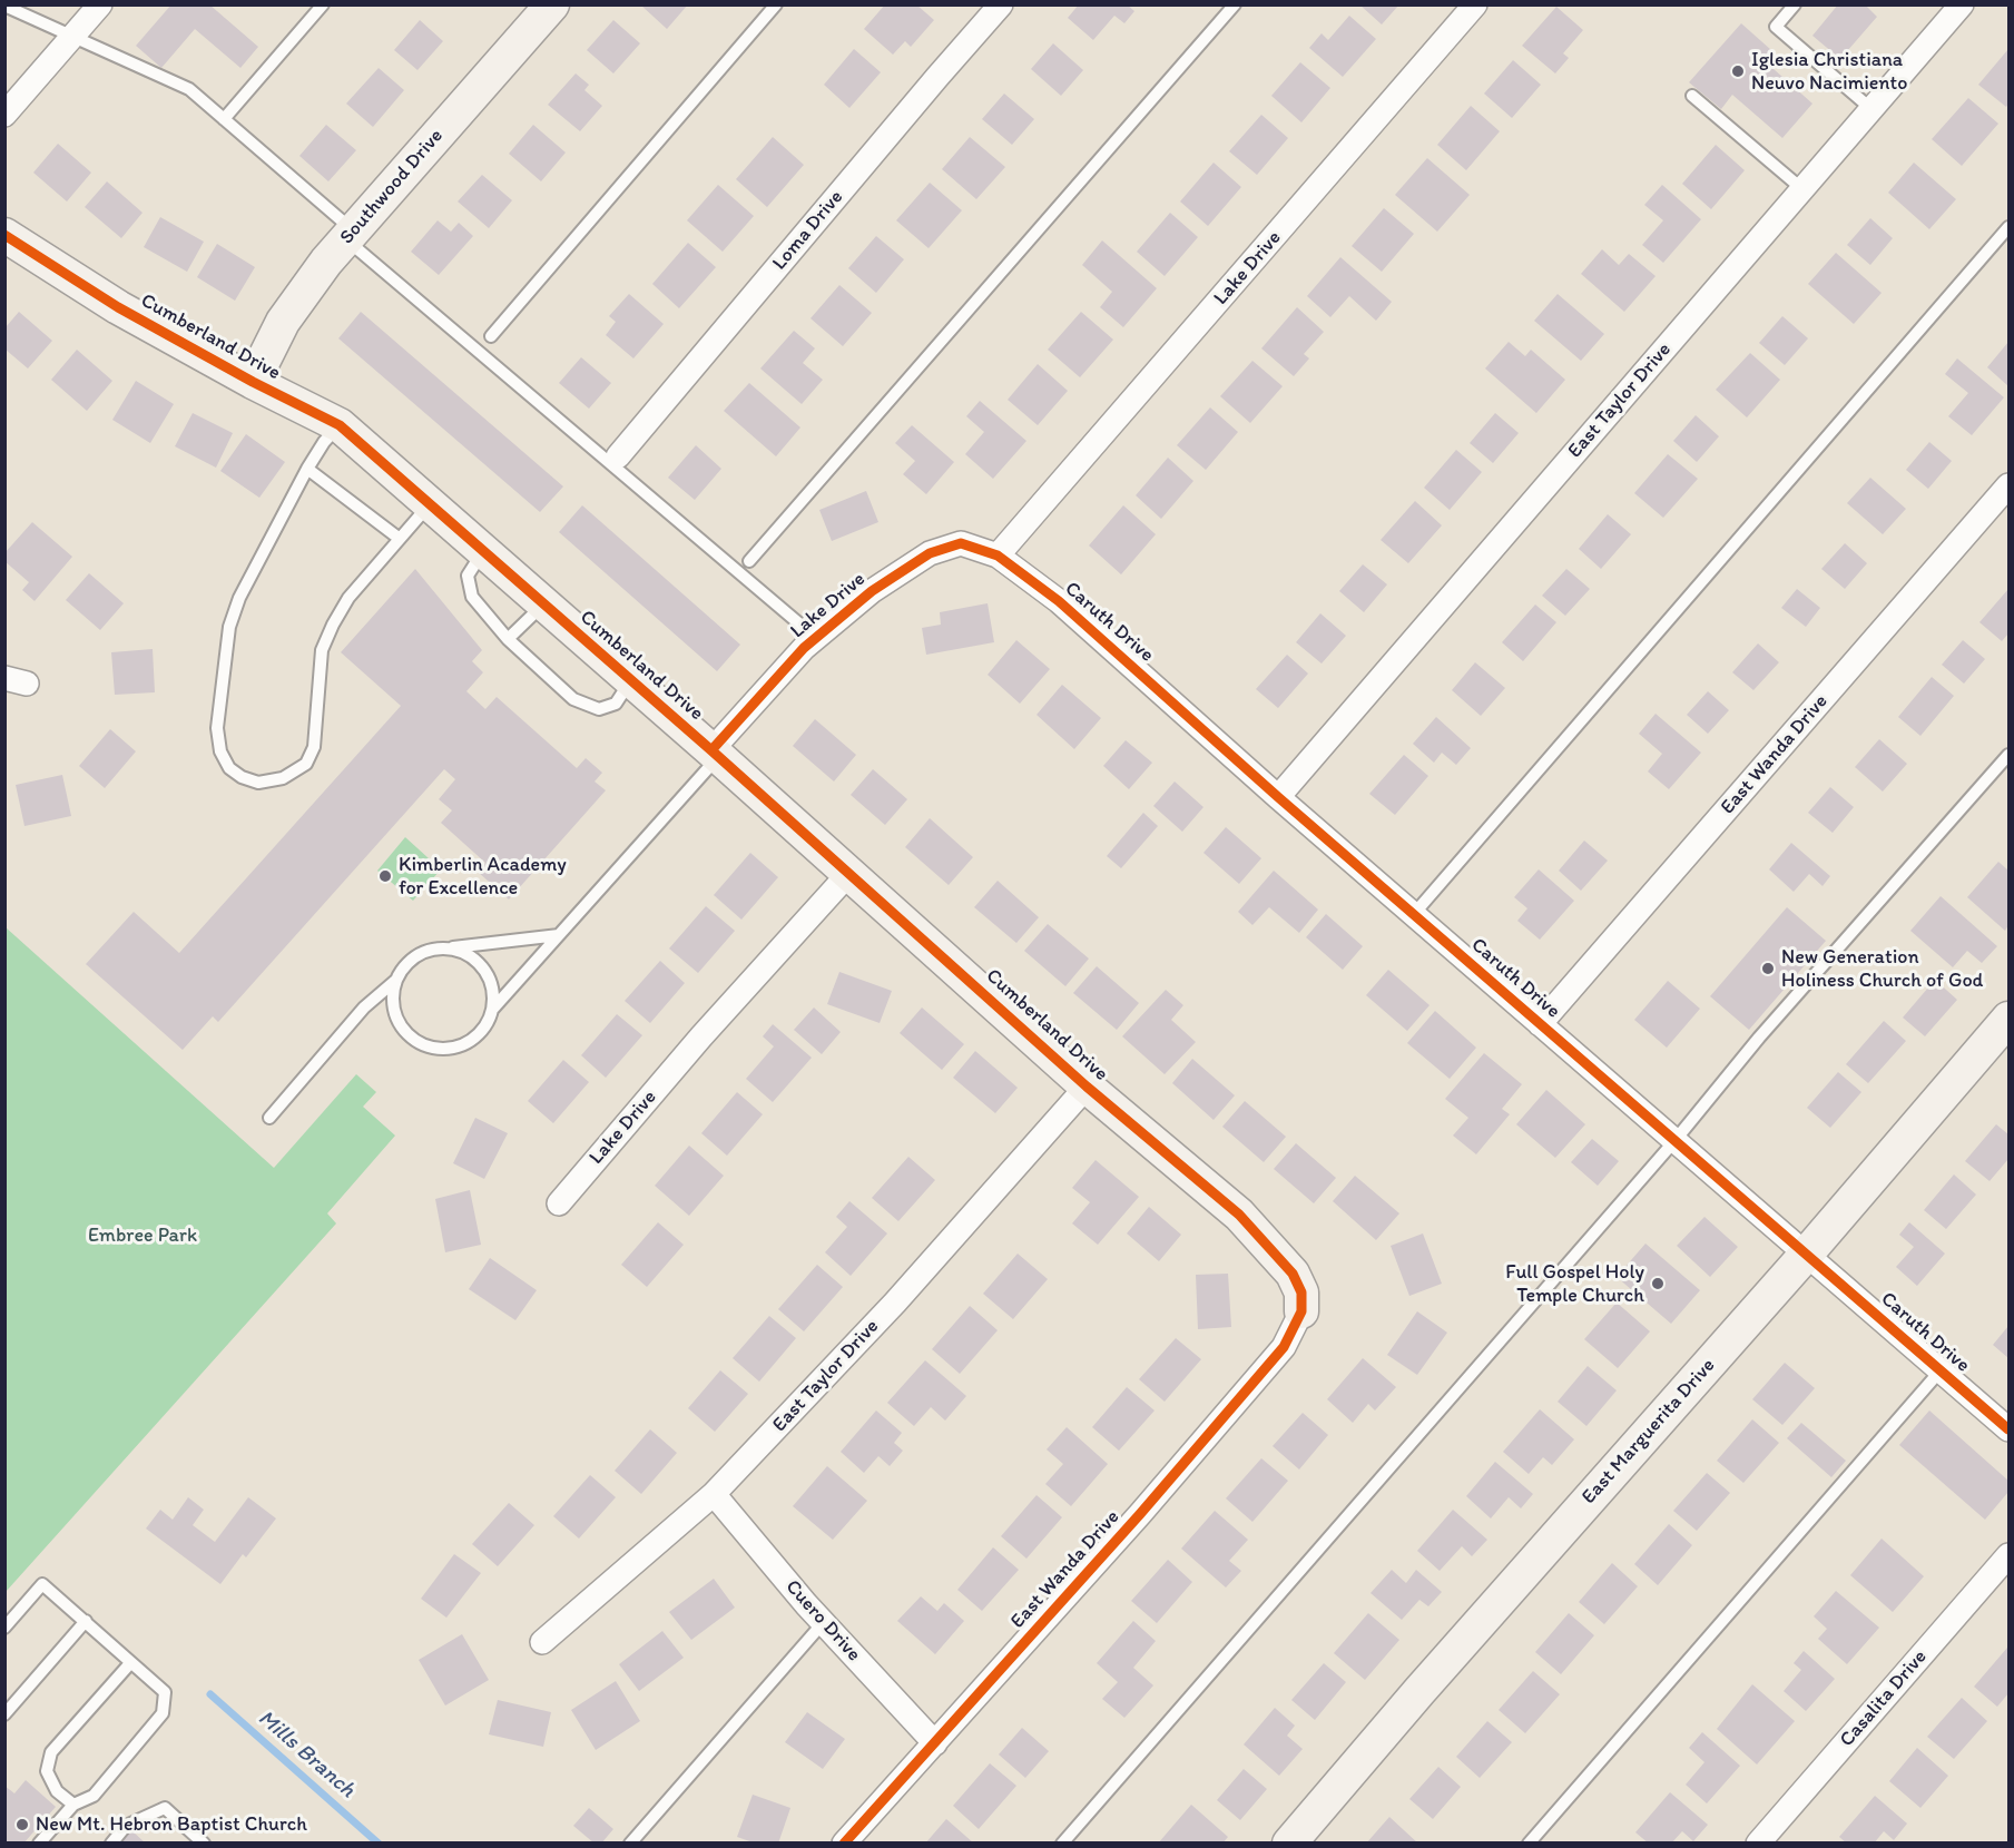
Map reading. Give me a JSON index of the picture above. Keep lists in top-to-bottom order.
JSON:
{
  "streets": {
    "street": [
      "Southwood Drive",
      "Loma Drive",
      "Lake Drive",
      "Cumberland Drive",
      "East Taylor Drive",
      "Caruth Drive",
      "East Wanda Drive",
      "East Marguerita Drive",
      "Cuero Drive",
      "Casalita Drive"
    ]
  },
  "crossings": [
    ["Southwood Drive", "Cumberland Drive"],
    ["Lake Drive", "Cumberland Drive"],
    ["Lake Drive", "Caruth Drive"],
    ["Cumberland Drive", "East Taylor Drive"],
    ["Cumberland Drive", "East Wanda Drive"],
    ["East Taylor Drive", "Caruth Drive"],
    ["East Taylor Drive", "Cuero Drive"],
    ["Caruth Drive", "East Wanda Drive"],
    ["Caruth Drive", "East Marguerita Drive"],
    ["East Wanda Drive", "Cuero Drive"]
  ],
  "water": ["Mills Branch"],
  "parks": ["Embree Park"],
  "places": [
    "Iglesia Christiana Neuvo Nacimiento",
    "Kimberlin Academy for Excellence",
    "New Generation Holiness Church of God",
    "Full Gospel Holy Temple Church",
    "New Mt. Hebron Baptist Church"
  ]
}
